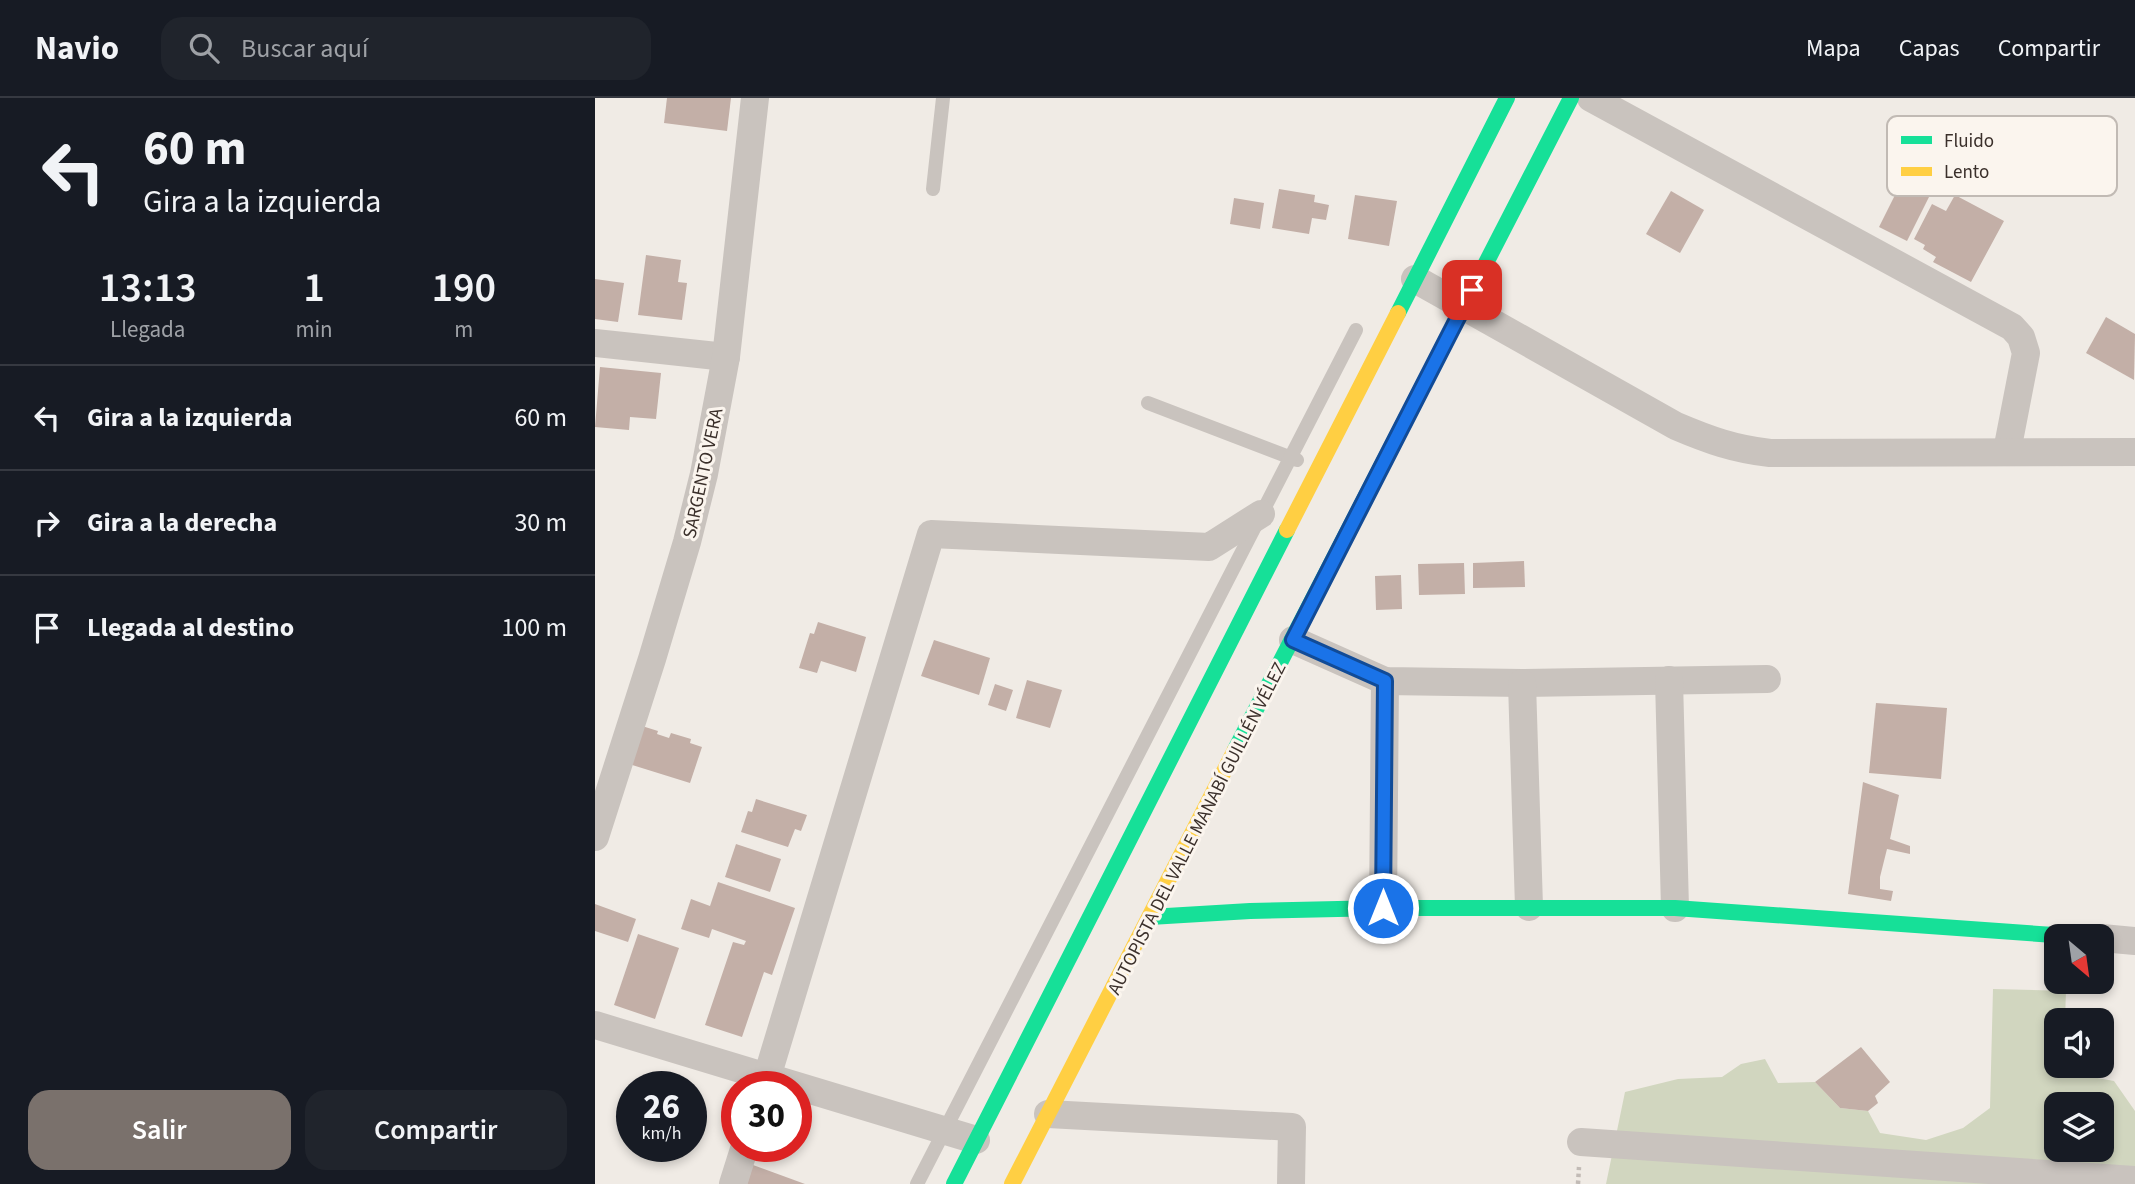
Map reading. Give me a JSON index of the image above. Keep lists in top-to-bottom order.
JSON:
{
  "streets": {
    "main road": ["AUTOPISTA DEL VALLE MANABÍ GUILLÉN VÉLEZ"],
    "street": ["SARGENTO VERA"]
  },
  "legend": ["Fluido", "Lento"],
  "north": "bottom right",
  "page": {
    "header": "Navio",
    "search": "Buscar aquí",
    "nav": ["Mapa", "Capas", "Compartir"],
    "turn": ["60 m", "Gira a la izquierda"],
    "eta": [
      "13:13",
      "Llegada",
      "1",
      "min",
      "190",
      "m"
    ],
    "list": [
      {
        "name": "Gira a la izquierda",
        "value": "60 m"
      },
      {
        "name": "Gira a la derecha",
        "value": "30 m"
      },
      {
        "name": "Llegada al destino",
        "value": "100 m"
      }
    ],
    "speed": "26 km/h",
    "limit": "30",
    "buttons": ["Salir", "Compartir"]
  }
}
